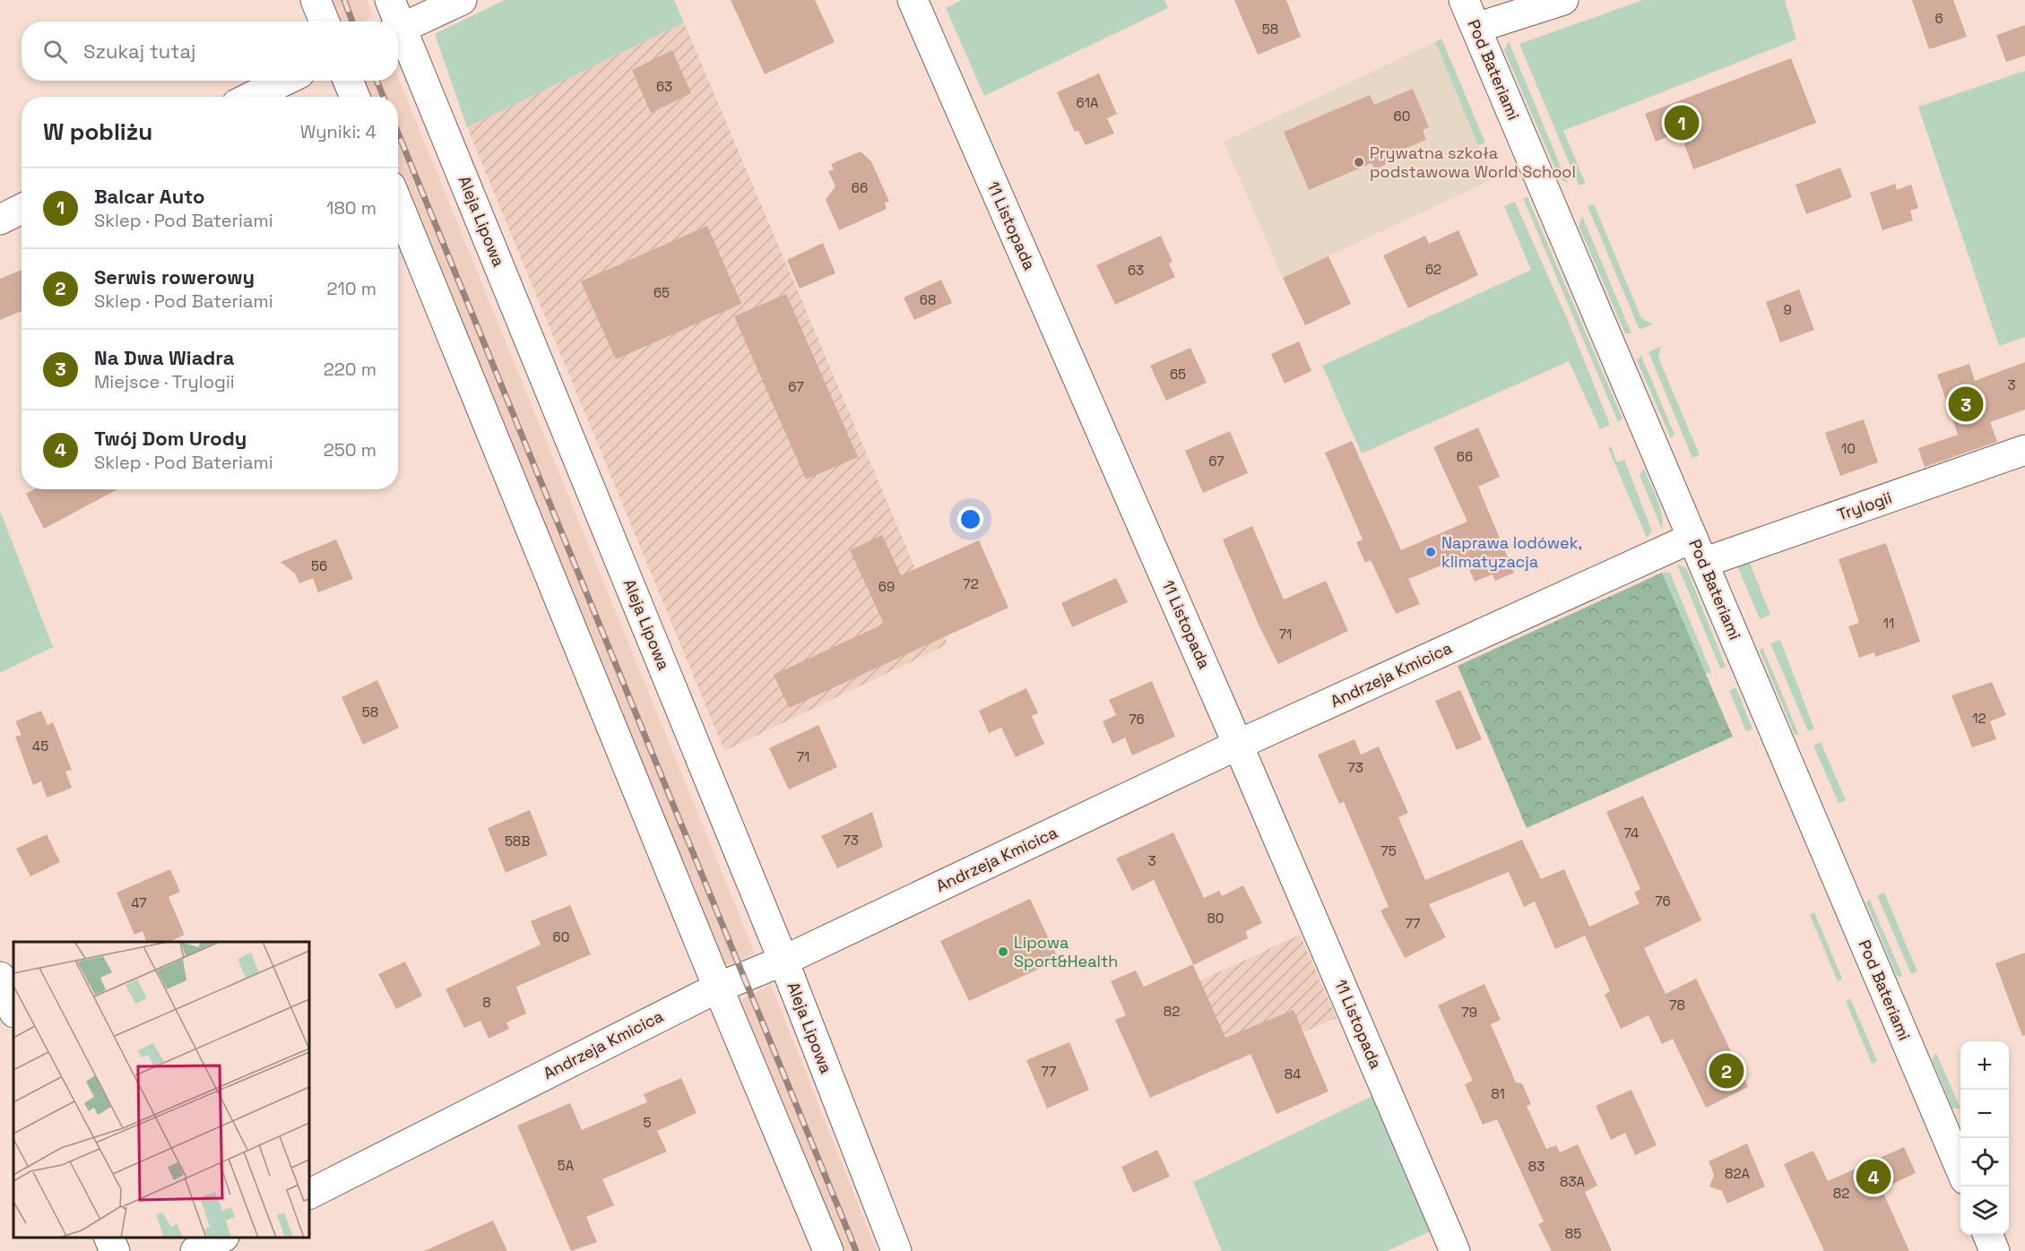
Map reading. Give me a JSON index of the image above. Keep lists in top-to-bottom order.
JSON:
{
  "streets": {
    "street": [
      "Pod Bateriami",
      "Aleja Lipowa",
      "11 Listopada",
      "Trylogii",
      "Andrzeja Kmicica"
    ]
  },
  "crossings": [
    ["Pod Bateriami", "Trylogii"],
    ["Pod Bateriami", "Andrzeja Kmicica"],
    ["Aleja Lipowa", "Andrzeja Kmicica"],
    ["11 Listopada", "Andrzeja Kmicica"],
    ["Trylogii", "Andrzeja Kmicica"]
  ],
  "places": ["Prywatna szkoła podstawowa World School", "Naprawa lodówek, klimatyzacja", "Lipowa Sport&Health"],
  "house_numbers": [
    "6",
    "58",
    "63",
    "61A",
    "60",
    "66",
    "62",
    "63",
    "65",
    "68",
    "9",
    "65",
    "3",
    "67",
    "10",
    "66",
    "67",
    "56",
    "72",
    "69",
    "11",
    "71",
    "58",
    "12",
    "76",
    "45",
    "71",
    "73",
    "74",
    "73",
    "58B",
    "75",
    "3",
    "76",
    "47",
    "80",
    "77",
    "60",
    "8",
    "78",
    "82",
    "79",
    "77",
    "84",
    "81",
    "5",
    "5A",
    "83",
    "82A",
    "83A",
    "82",
    "85"
  ],
  "page": {
    "search": "Szukaj tutaj",
    "heading": ["W pobliżu", "Wyniki: 4"],
    "pins": [
      "1",
      "3",
      "2",
      "4"
    ],
    "list": [
      {
        "mark": "1",
        "name": "Balcar Auto",
        "note": "Sklep · Pod Bateriami",
        "value": "180 m"
      },
      {
        "mark": "2",
        "name": "Serwis rowerowy",
        "note": "Sklep · Pod Bateriami",
        "value": "210 m"
      },
      {
        "mark": "3",
        "name": "Na Dwa Wiadra",
        "note": "Miejsce · Trylogii",
        "value": "220 m"
      },
      {
        "mark": "4",
        "name": "Twój Dom Urody",
        "note": "Sklep · Pod Bateriami",
        "value": "250 m"
      }
    ],
    "map_buttons": ["+", "−"]
  }
}
